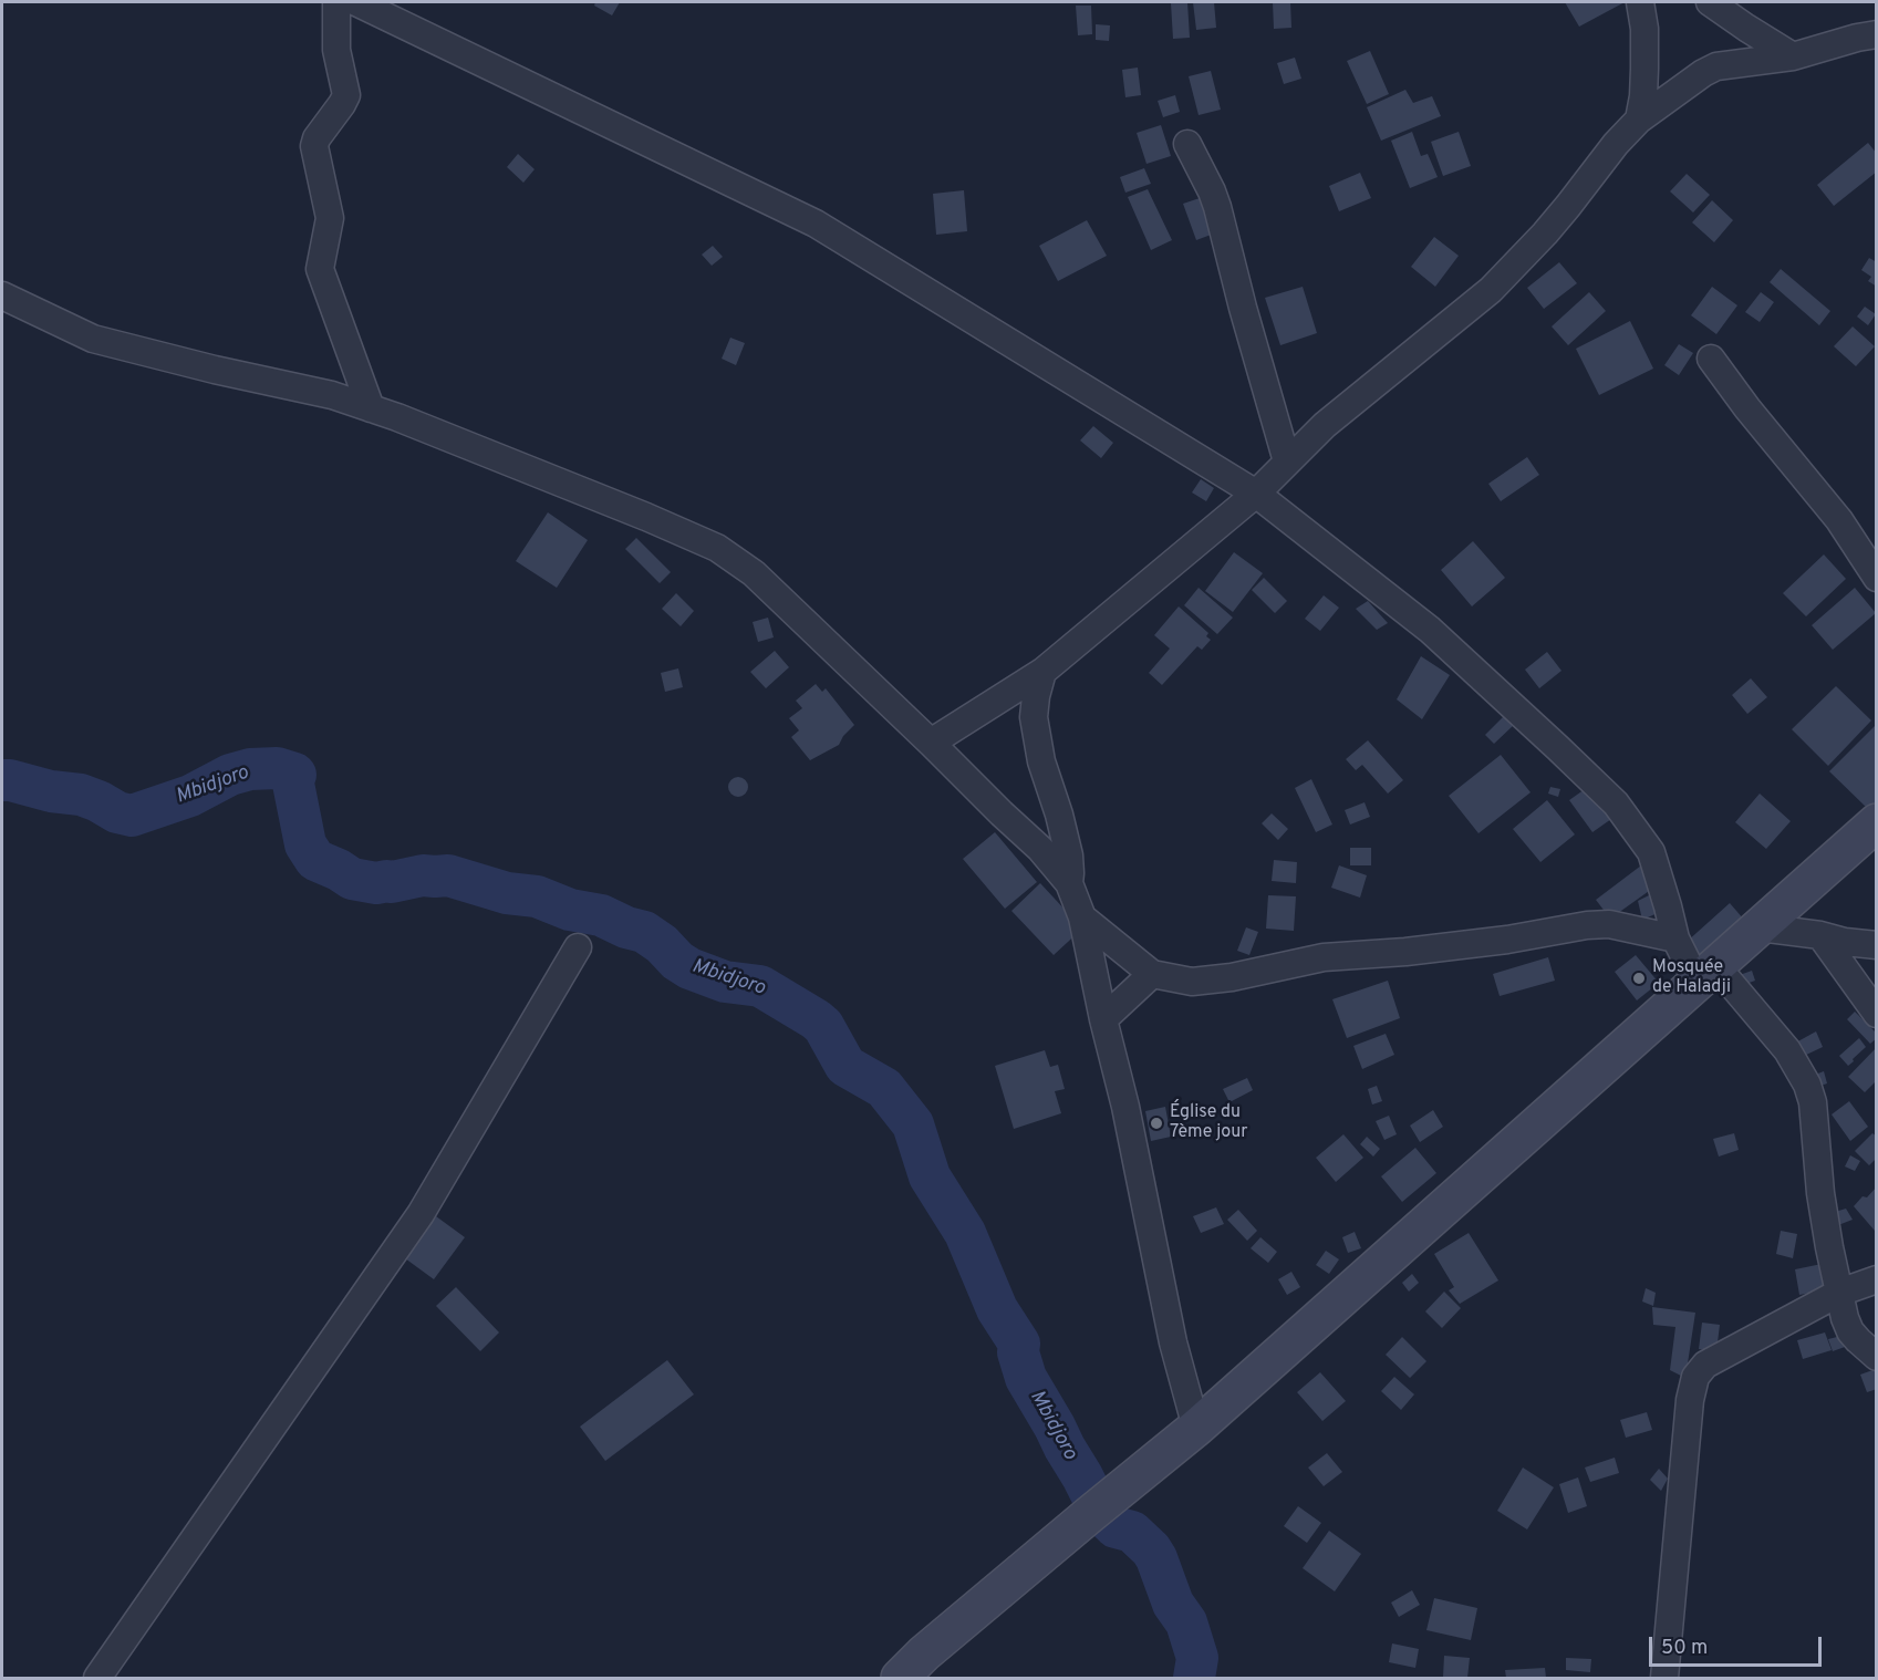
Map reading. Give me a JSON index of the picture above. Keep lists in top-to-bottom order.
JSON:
{
  "water": ["Mbidjoro"],
  "places": ["Mosquée de Haladji", "Église du 7ème jour"],
  "scale_bar": "50 m"
}
